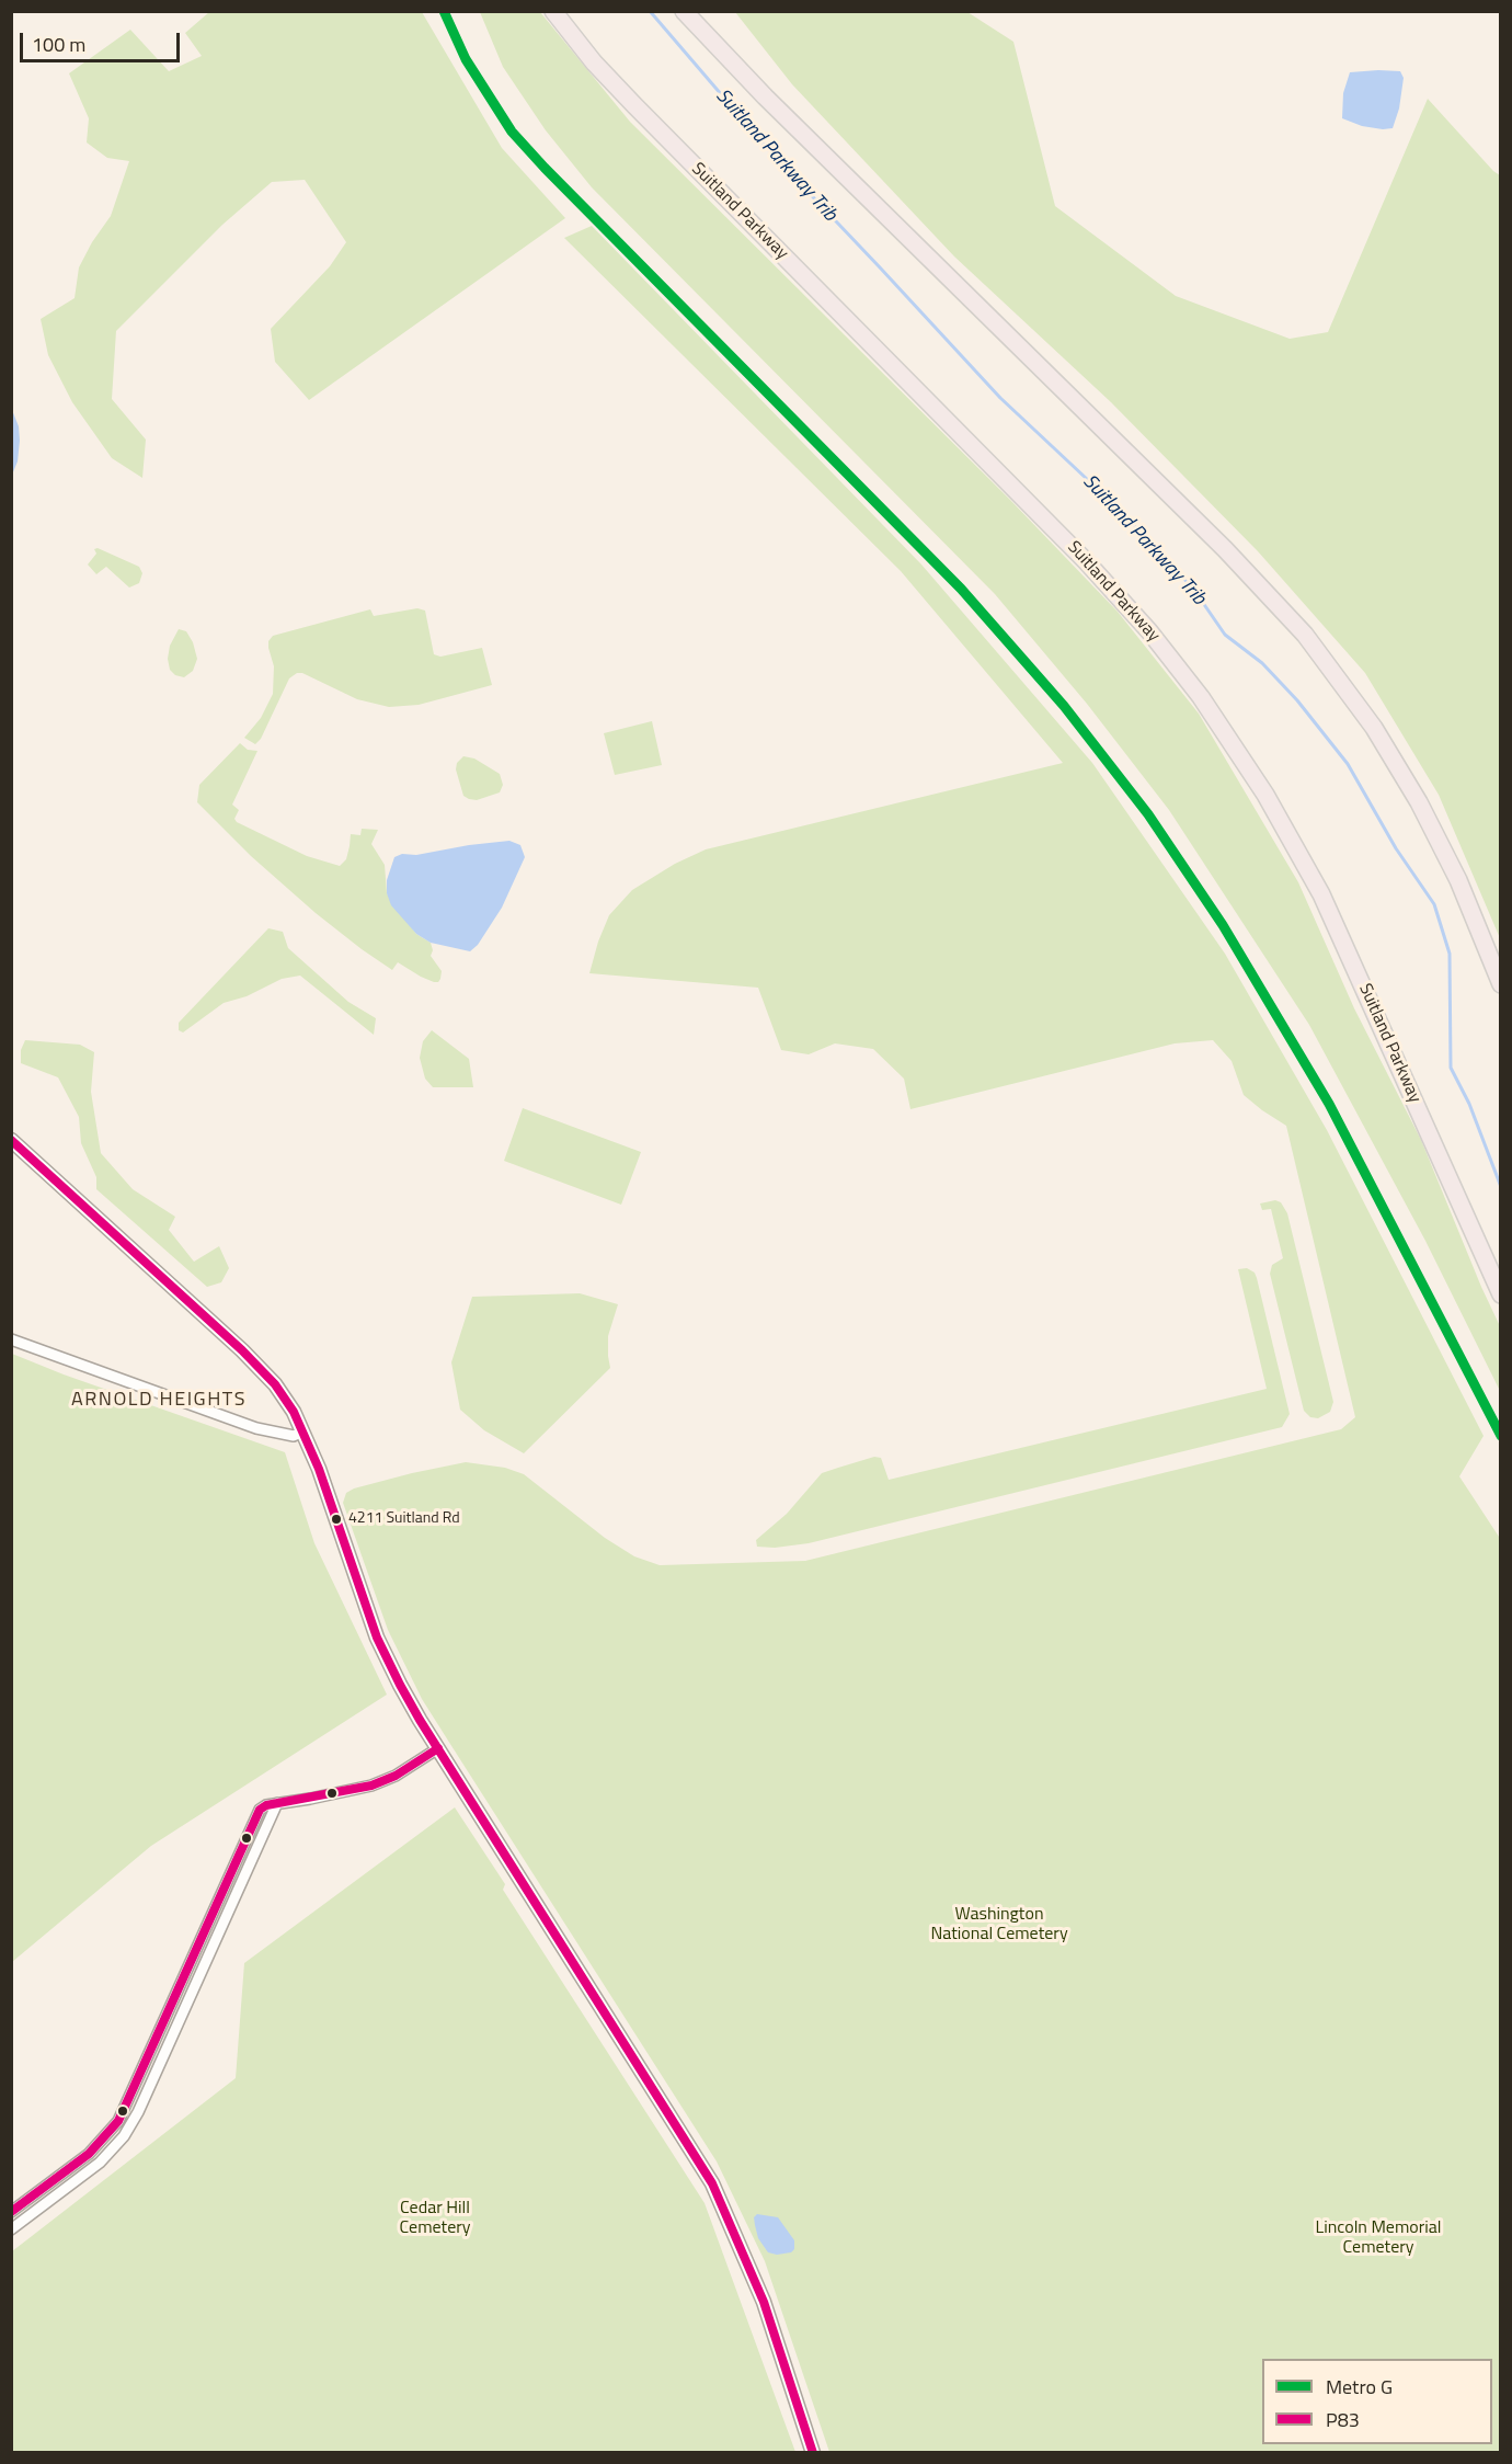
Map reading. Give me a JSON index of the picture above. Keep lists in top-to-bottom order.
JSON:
{
  "streets": {
    "highway": ["Suitland Parkway"]
  },
  "districts": ["ARNOLD HEIGHTS"],
  "water": ["Suitland Parkway Trib"],
  "parks": ["Washington National Cemetery", "Cedar Hill Cemetery", "Lincoln Memorial Cemetery"],
  "places": ["4211 Suitland Rd"],
  "lines": ["metro line G", "transit line P83"],
  "legend": ["Metro G", "P83"],
  "scale_bar": "100 m"
}
